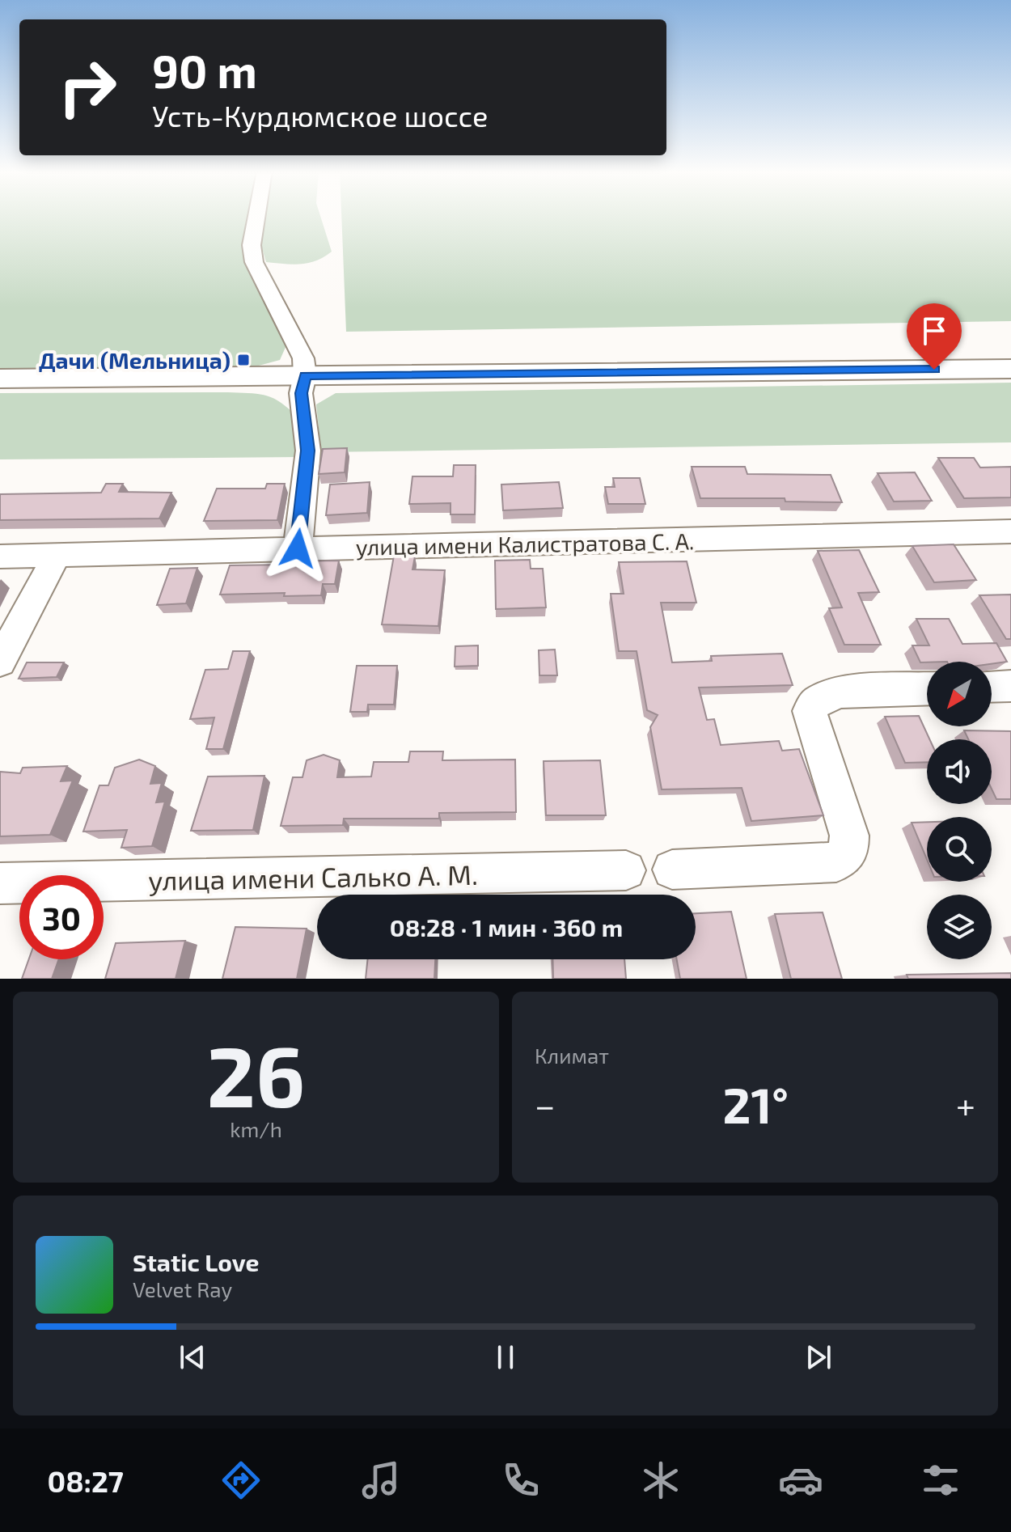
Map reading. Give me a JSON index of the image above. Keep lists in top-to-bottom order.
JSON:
{
  "streets": {
    "street": ["улица имени Калистратова С. А.", "улица имени Салько А. М."]
  },
  "places": {
    "transit": ["Дачи (Мельница)"]
  },
  "north": "bottom left",
  "page": {
    "turn": ["90 m", "Усть-Курдюмское шоссе"],
    "limit": "30",
    "trip": "08:28 · 1 мин · 360 m",
    "tile": [
      ["26", "km/h"],
      "Климат"
    ],
    "heat": ["−", "21°", "+"],
    "song": ["Static Love", "Velvet Ray"],
    "tabs": "08:27"
  }
}
